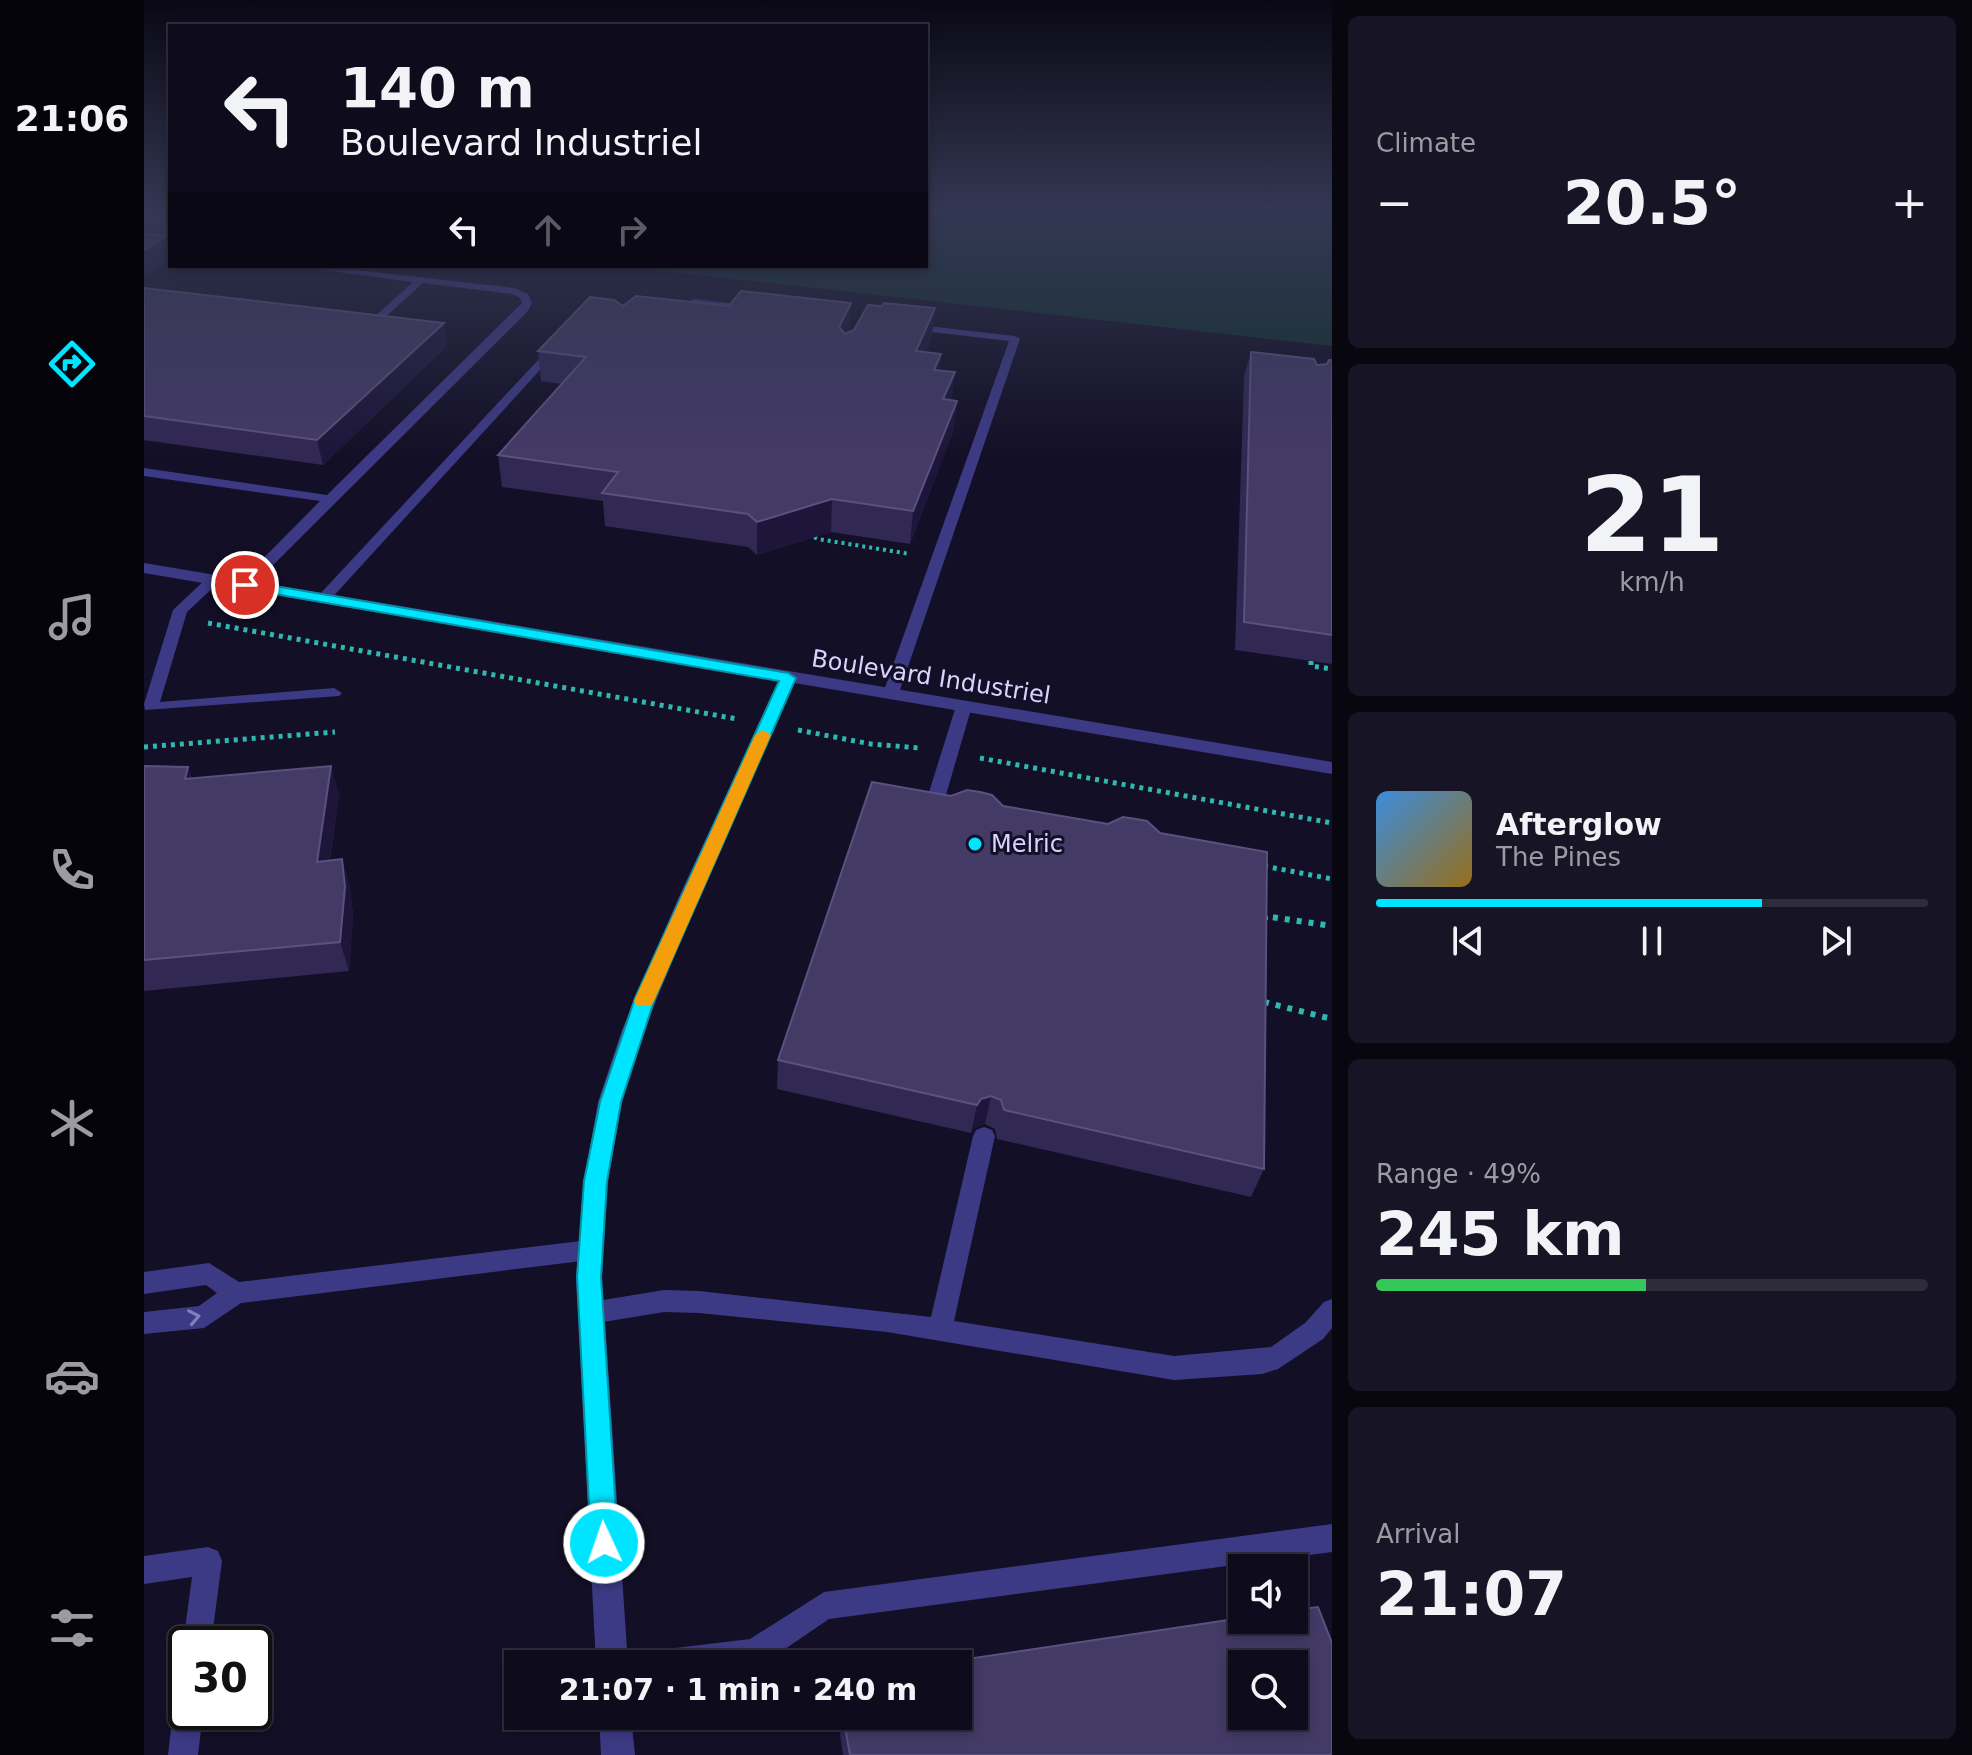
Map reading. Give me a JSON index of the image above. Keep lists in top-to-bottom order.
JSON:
{
  "streets": {
    "street": ["Boulevard Industriel"]
  },
  "places": ["Melric"],
  "page": {
    "tabs": "21:06",
    "tile": [
      "Climate",
      ["21", "km/h"],
      ["Range · 49%", "245 km"],
      ["Arrival", "21:07"]
    ],
    "turn": ["140 m", "Boulevard Industriel"],
    "heat": ["−", "20.5°", "+"],
    "song": ["Afterglow", "The Pines"],
    "limit": "30",
    "trip": "21:07 · 1 min · 240 m"
  }
}
